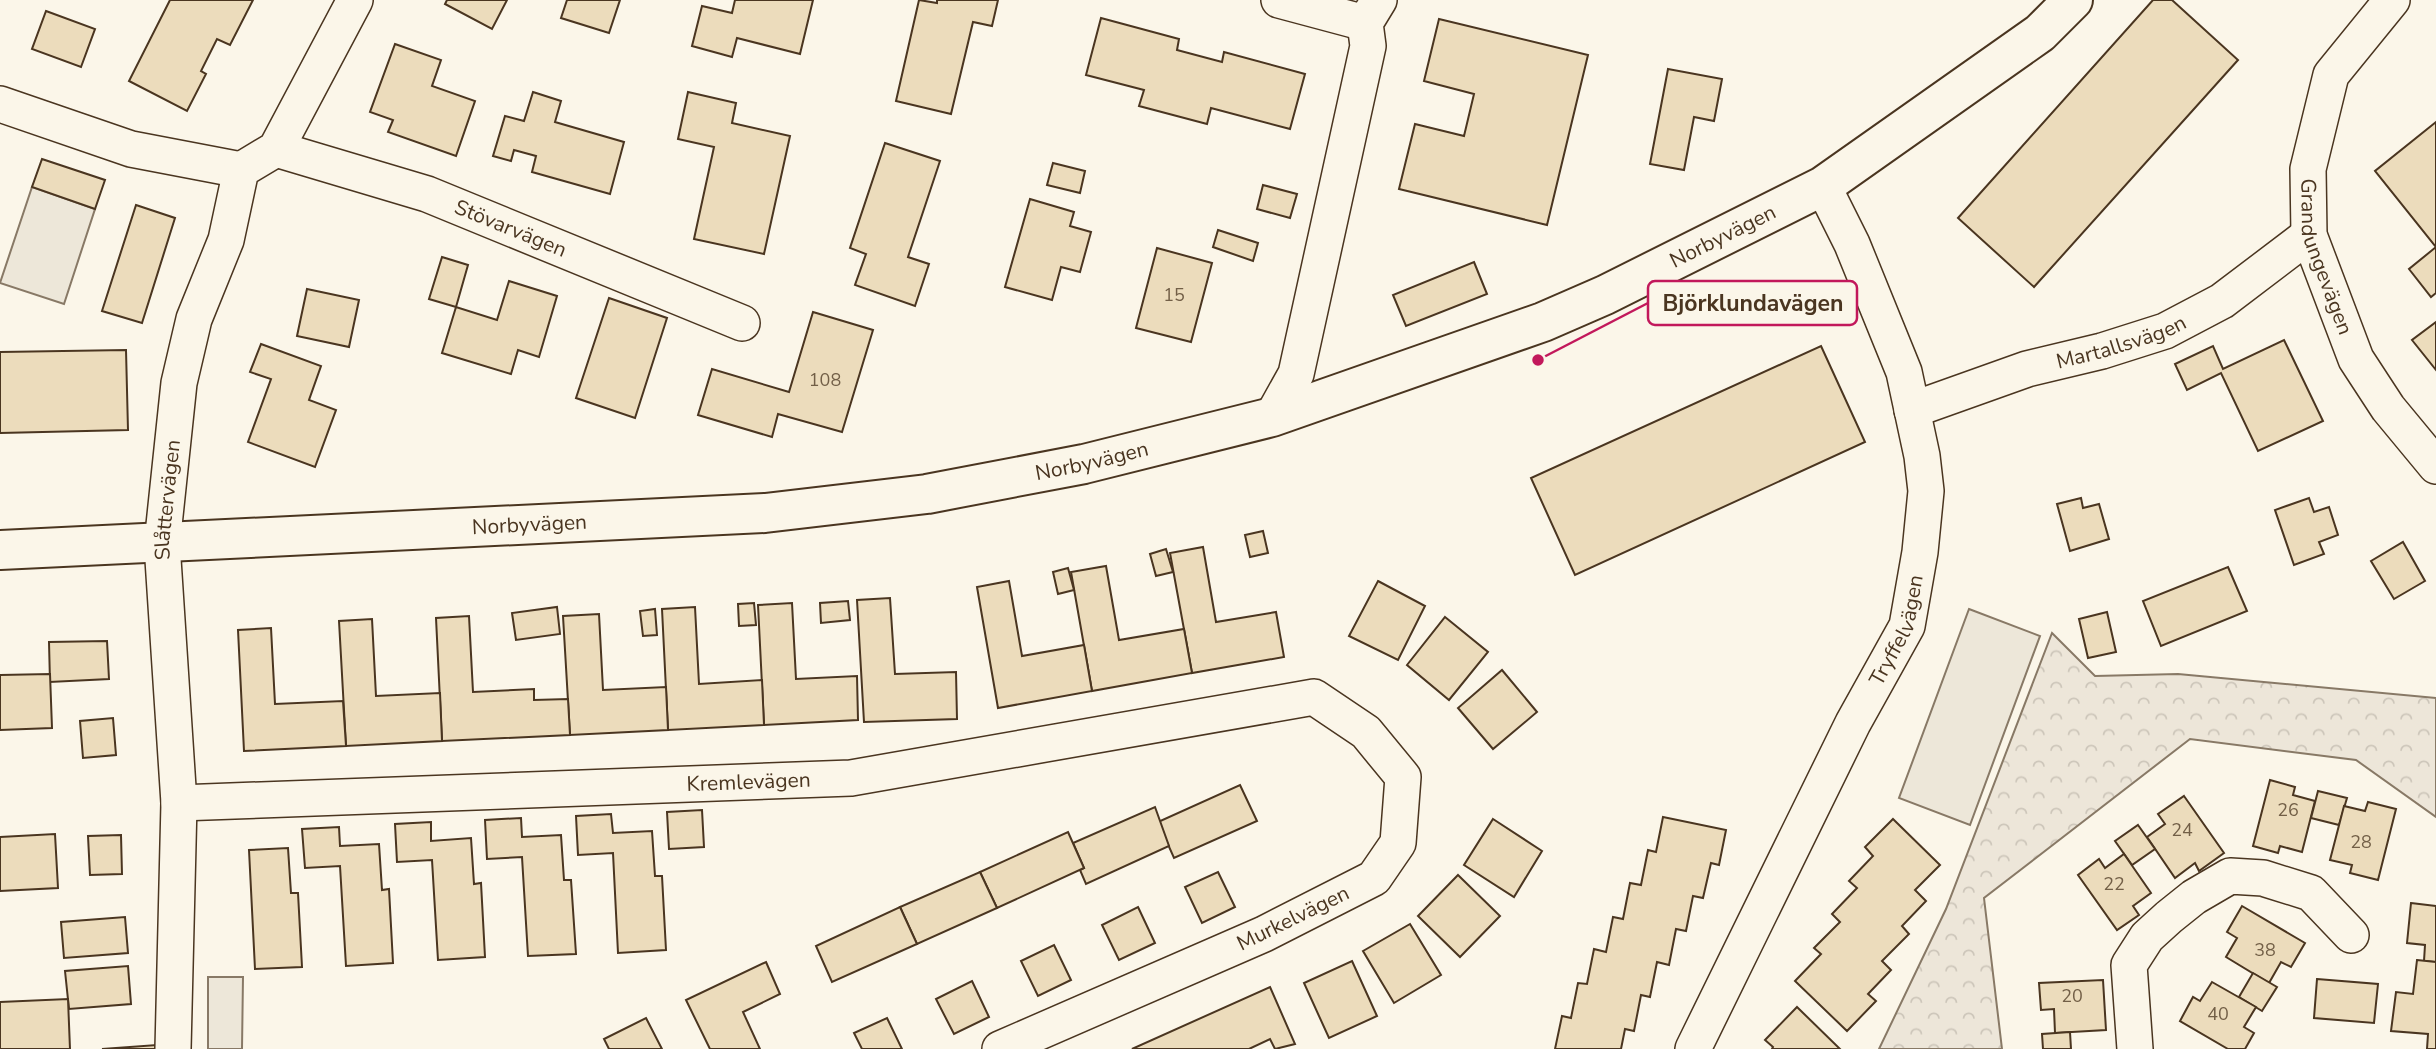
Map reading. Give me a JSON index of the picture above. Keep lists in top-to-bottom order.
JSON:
{
  "streets": {
    "street": [
      "Stövarvägen",
      "Norbyvägen",
      "Grandungevägen",
      "Martallsvägen",
      "Slåttervägen",
      "Tryffelvägen",
      "Kremlevägen",
      "Murkelvägen"
    ]
  },
  "crossings": [
    ["Norbyvägen", "Slåttervägen"],
    ["Norbyvägen", "Tryffelvägen"],
    ["Grandungevägen", "Martallsvägen"],
    ["Martallsvägen", "Tryffelvägen"],
    ["Slåttervägen", "Kremlevägen"],
    ["Kremlevägen", "Murkelvägen"]
  ],
  "places": ["Björklundavägen"],
  "house_numbers": [
    "15",
    "108",
    "26",
    "24",
    "28",
    "22",
    "38",
    "20",
    "40"
  ]
}
